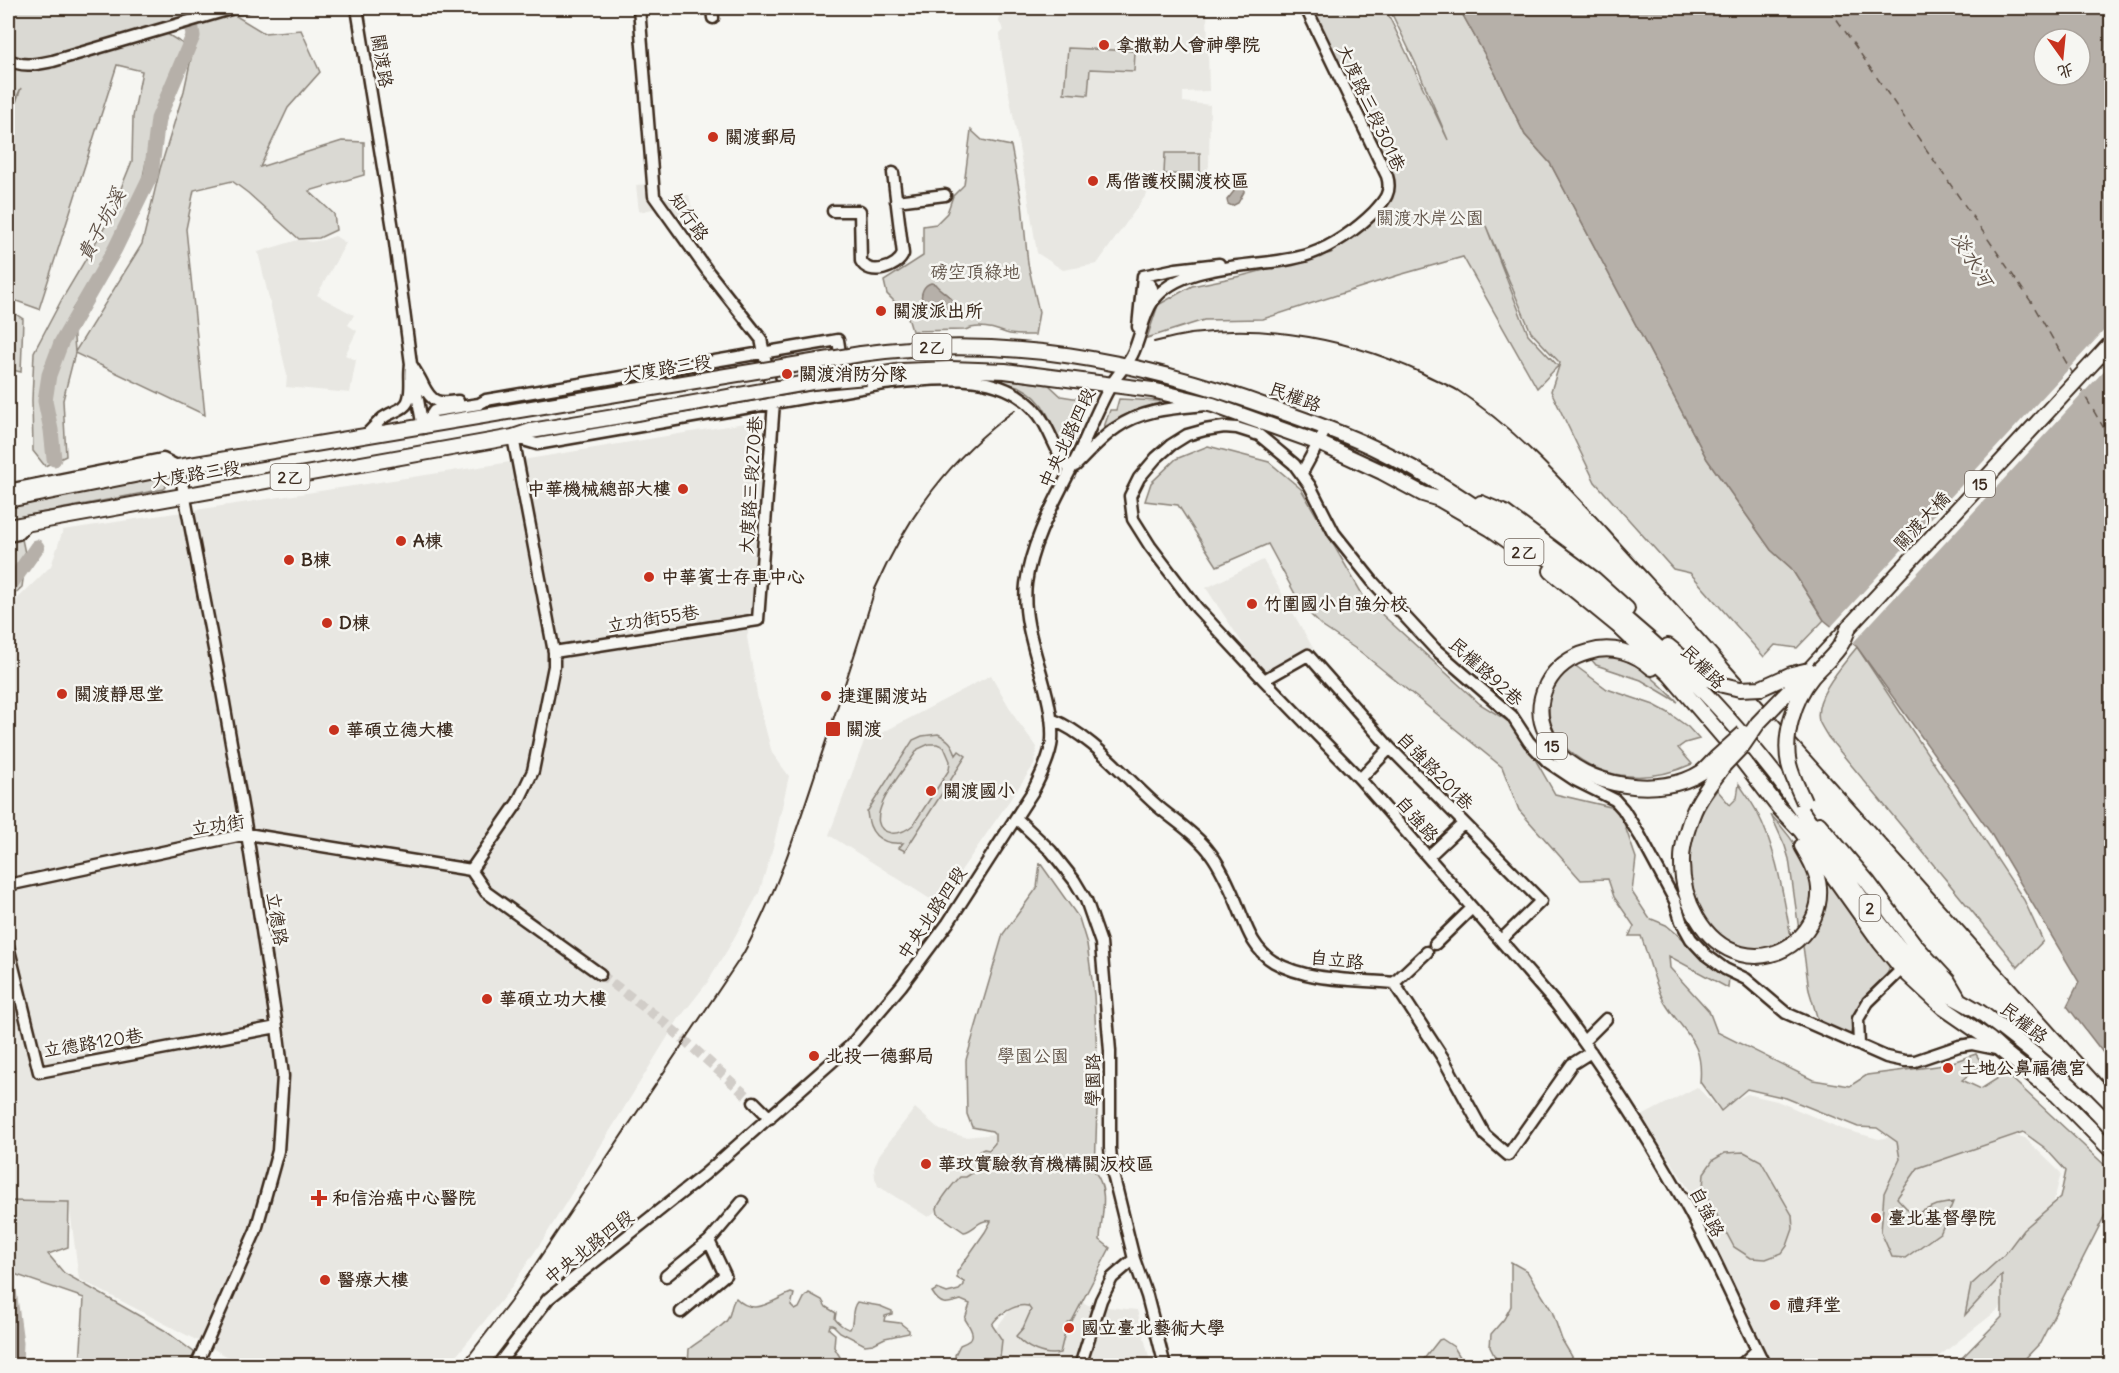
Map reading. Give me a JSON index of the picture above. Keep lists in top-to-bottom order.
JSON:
{
  "streets": {
    "main road": [
      "2乙",
      "大度路三段",
      "民權路",
      "15",
      "關渡大橋",
      "2"
    ],
    "street": [
      "關渡路",
      "大度路三段301巷",
      "知行路",
      "中央北路四段",
      "大度路三段270巷",
      "立功街55巷",
      "民權路92巷",
      "自強路201巷",
      "自強路",
      "立功街",
      "立德路",
      "自立路",
      "立德路120巷",
      "學園路"
    ]
  },
  "crossings": [
    ["知行路", "大度路三段"],
    ["知行路", "大度路三段270巷"],
    ["2乙", "大度路三段"],
    ["大度路三段", "民權路"],
    ["大度路三段", "中央北路四段"],
    ["大度路三段", "大度路三段270巷"],
    ["大度路三段", "立德路"],
    ["民權路", "關渡大橋"],
    ["民權路", "民權路92巷"],
    ["中央北路四段", "自立路"],
    ["中央北路四段", "學園路"],
    ["大度路三段270巷", "立功街55巷"],
    ["民權路92巷", "自強路"],
    ["自強路201巷", "自強路"],
    ["立功街", "立德路"],
    ["立德路", "立德路120巷"]
  ],
  "water": ["貴子坑溪", "淡水河"],
  "parks": ["關渡水岸公園", "磅空頂綠地", "學園公園"],
  "places": {
    "other": [
      "拿撒勒人會神學院",
      "關渡郵局",
      "馬偕護校關渡校區",
      "關渡派出所",
      "關渡消防分隊",
      "中華機械總部大樓",
      "A棟",
      "B棟",
      "中華賓士存車中心",
      "竹圍國小自強分校",
      "D棟",
      "關渡靜思堂",
      "捷運關渡站",
      "華碩立德大樓",
      "關渡國小",
      "華碩立功大樓",
      "北投一德郵局",
      "土地公鼻福德宮",
      "華玟實驗教育機構關汳校區",
      "臺北基督學院",
      "醫療大樓",
      "禮拜堂",
      "國立臺北藝術大學"
    ],
    "transit": ["關渡"],
    "health": ["和信治癌中心醫院"]
  },
  "north": "bottom"
}
